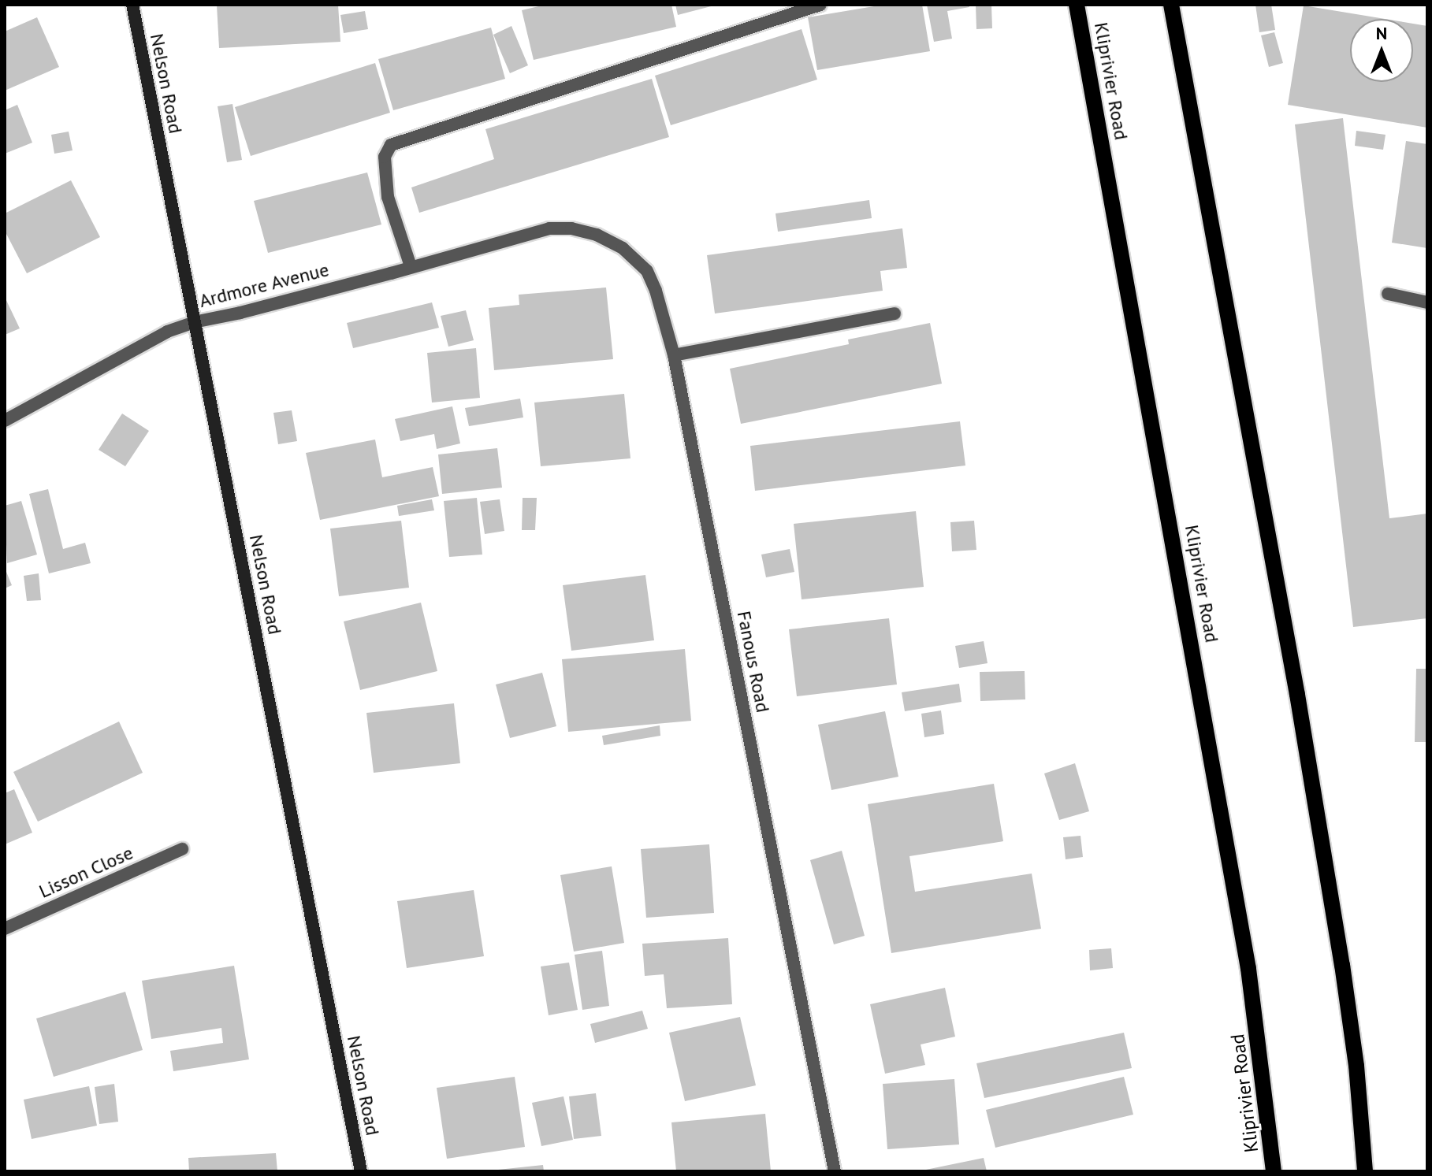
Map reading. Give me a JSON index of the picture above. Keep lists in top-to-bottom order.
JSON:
{
  "streets": {
    "main road": ["Kliprivier Road"],
    "street": [
      "Nelson Road",
      "Ardmore Avenue",
      "Fanous Road",
      "Lisson Close"
    ]
  },
  "crossings": [
    ["Nelson Road", "Ardmore Avenue"],
    ["Ardmore Avenue", "Fanous Road"]
  ],
  "north": "top"
}
